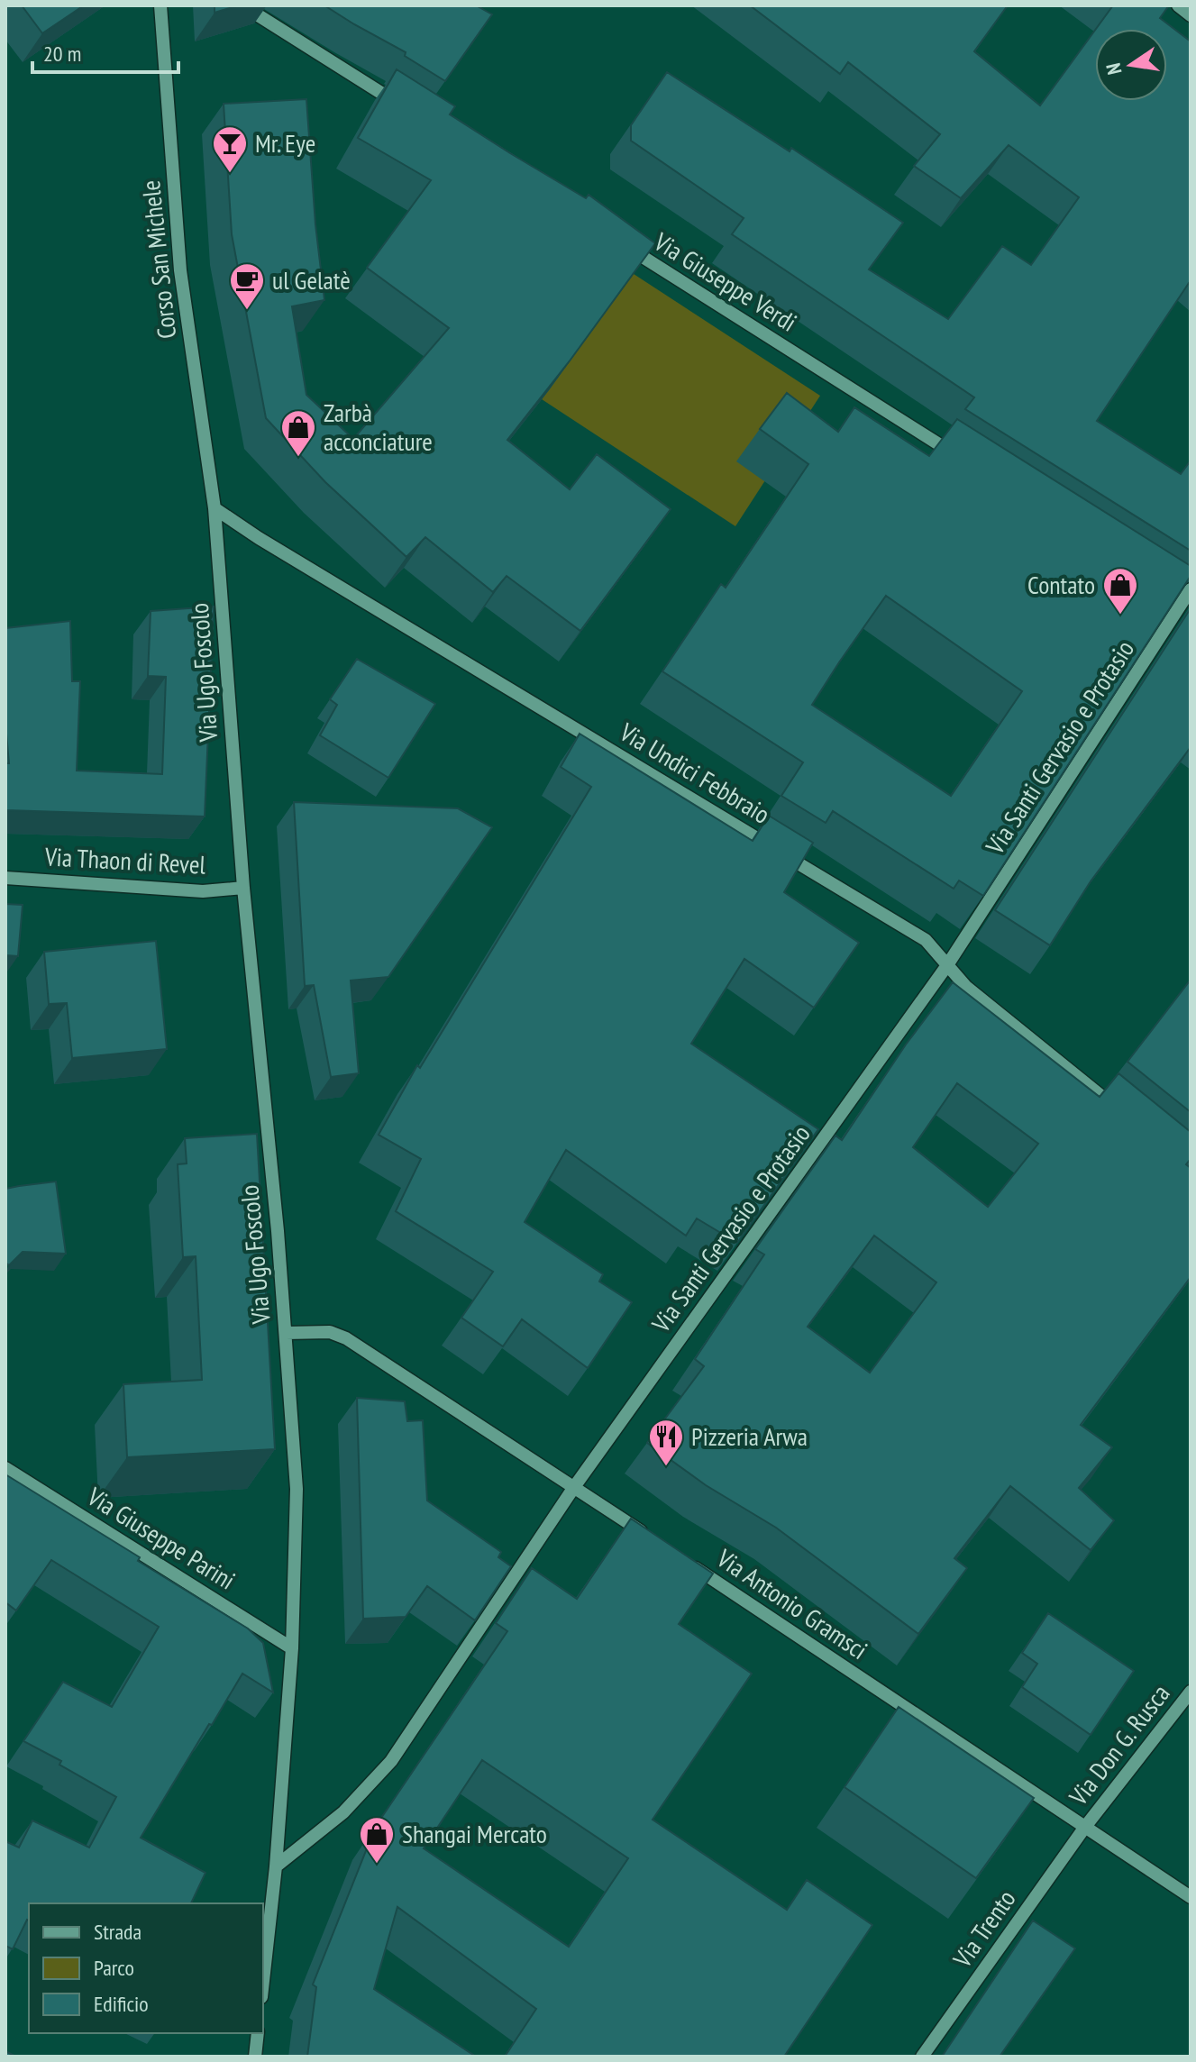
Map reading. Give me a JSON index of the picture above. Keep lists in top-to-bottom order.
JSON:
{
  "streets": {
    "street": [
      "Corso San Michele",
      "Via Giuseppe Verdi",
      "Via Ugo Foscolo",
      "Via Santi Gervasio e Protasio",
      "Via Undici Febbraio",
      "Via Thaon di Revel",
      "Via Giuseppe Parini",
      "Via Antonio Gramsci",
      "Via Don G. Rusca",
      "Via Trento"
    ]
  },
  "crossings": [
    ["Corso San Michele", "Via Ugo Foscolo"],
    ["Corso San Michele", "Via Undici Febbraio"],
    ["Via Ugo Foscolo", "Via Santi Gervasio e Protasio"],
    ["Via Ugo Foscolo", "Via Undici Febbraio"],
    ["Via Ugo Foscolo", "Via Thaon di Revel"],
    ["Via Ugo Foscolo", "Via Giuseppe Parini"],
    ["Via Santi Gervasio e Protasio", "Via Undici Febbraio"],
    ["Via Antonio Gramsci", "Via Don G. Rusca"],
    ["Via Antonio Gramsci", "Via Trento"],
    ["Via Don G. Rusca", "Via Trento"]
  ],
  "places": {
    "bar": ["Mr. Eye"],
    "cafe": ["ul Gelatè"],
    "shop": ["Zarbà acconciature", "Contato", "Shangai Mercato"],
    "restaurant": ["Pizzeria Arwa"]
  },
  "legend": ["Strada", "Parco", "Edificio"],
  "scale_bar": "20 m",
  "north": "left"
}
